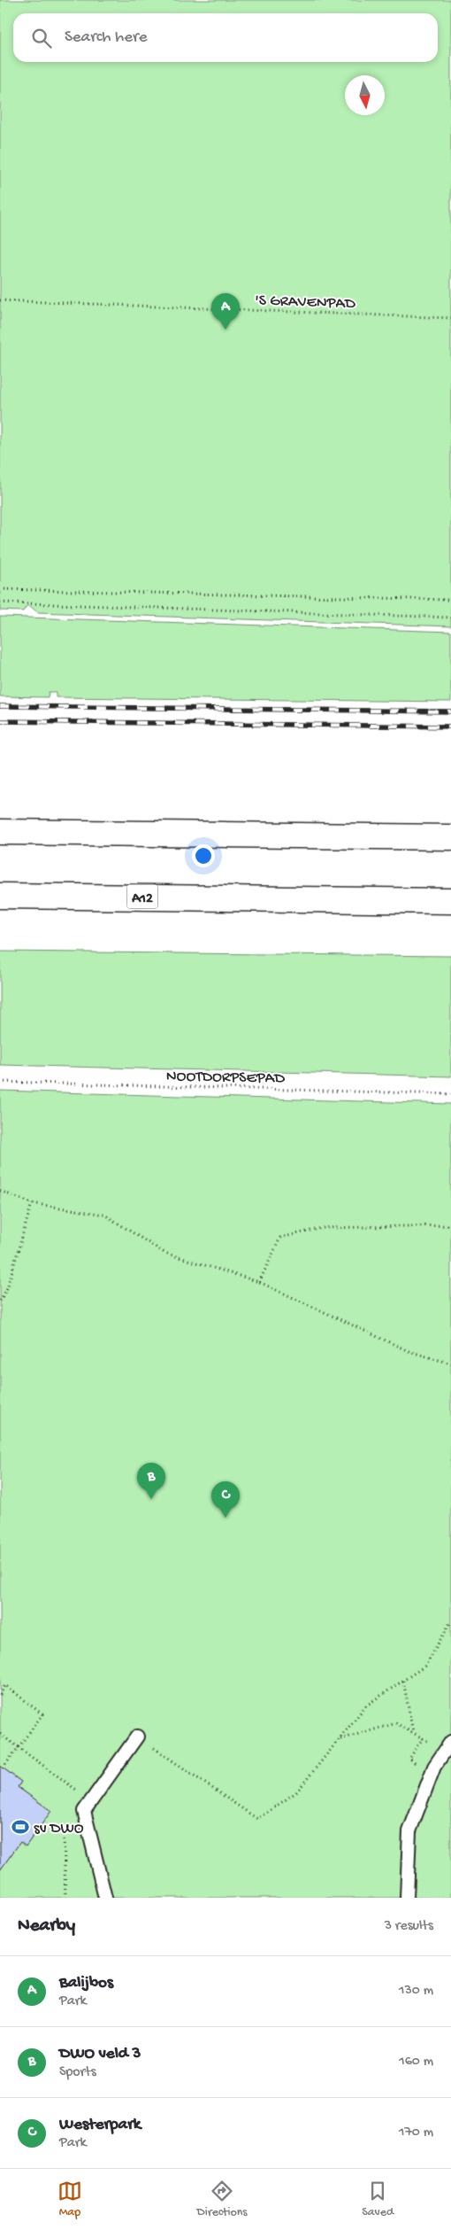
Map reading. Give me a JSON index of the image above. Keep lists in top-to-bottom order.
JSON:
{
  "streets": {
    "highway": ["A12"],
    "path": ["'S GRAVENPAD", "NOOTDORPSEPAD"]
  },
  "places": {
    "sports": ["sv DWO"]
  },
  "north": "bottom",
  "page": {
    "search": "Search here",
    "pins": ["A", "B", "C"],
    "heading": ["Nearby", "3 results"],
    "list": [
      {
        "mark": "A",
        "name": "Balijbos",
        "note": "Park",
        "value": "130 m"
      },
      {
        "mark": "B",
        "name": "DWO veld 3",
        "note": "Sports",
        "value": "160 m"
      },
      {
        "mark": "C",
        "name": "Westerpark",
        "note": "Park",
        "value": "170 m"
      }
    ],
    "nav": ["Map", "Directions", "Saved"]
  }
}
